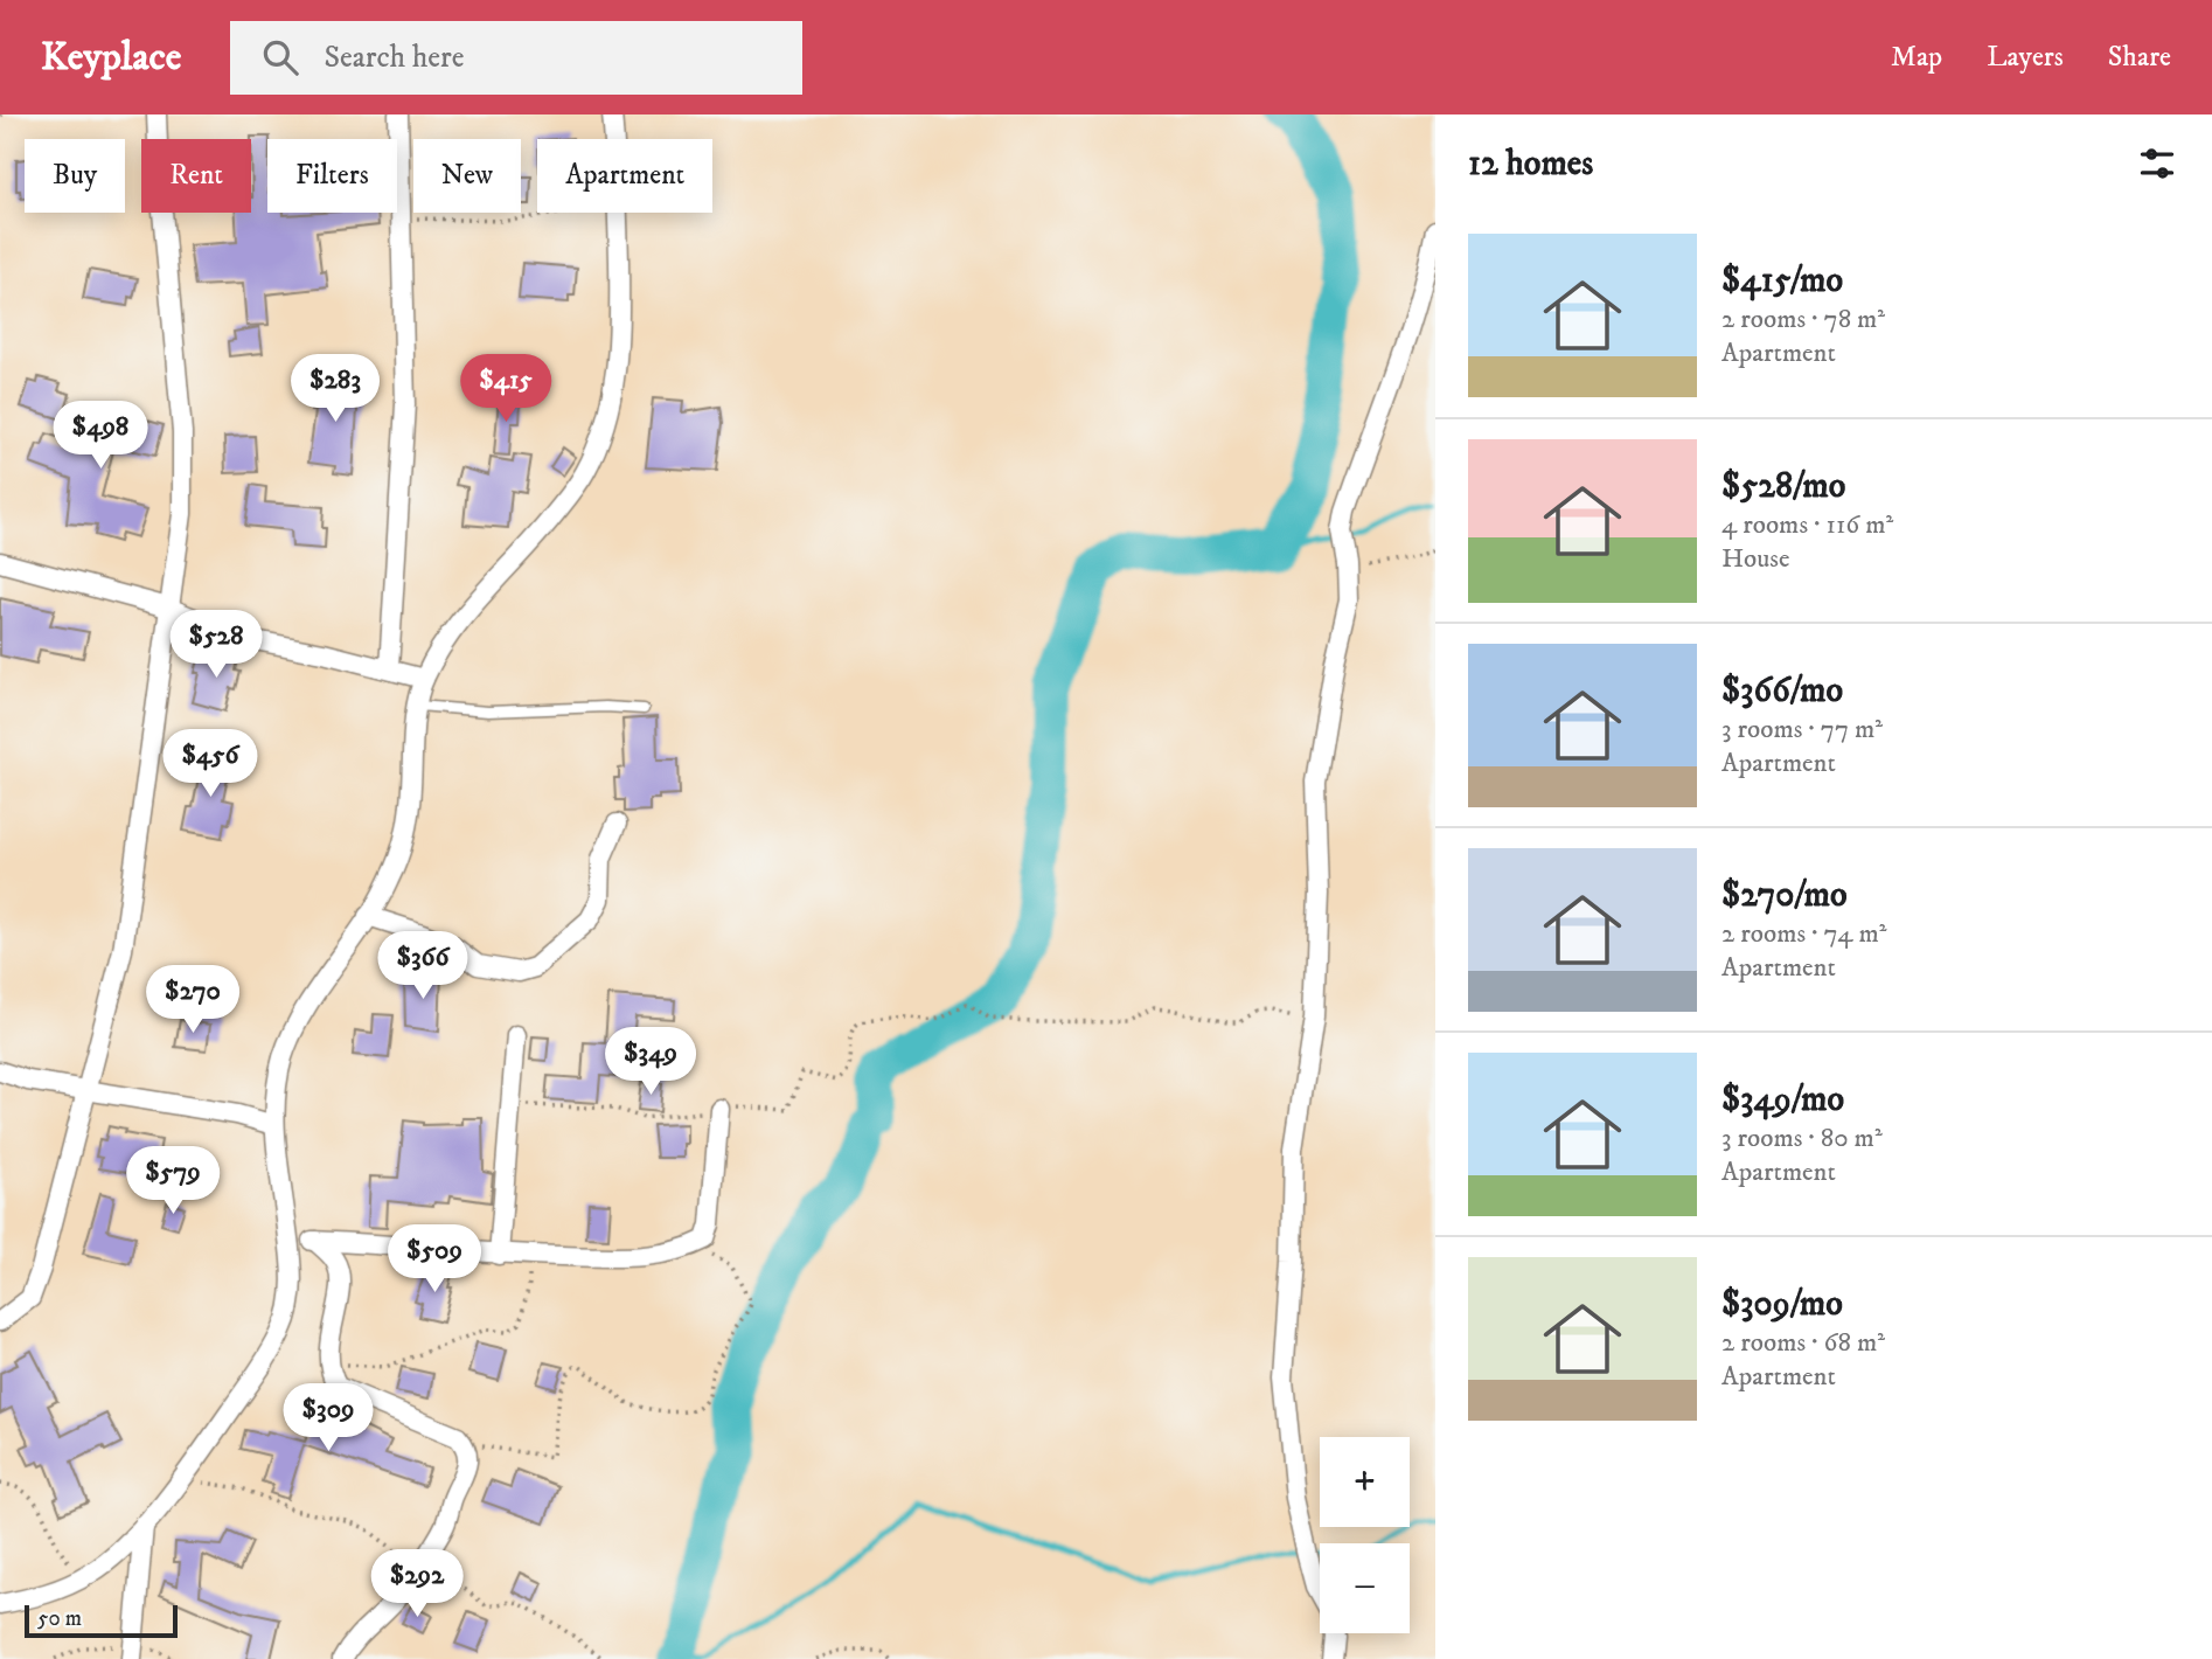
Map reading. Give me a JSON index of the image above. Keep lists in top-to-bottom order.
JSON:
{
  "scale_bar": "50 m",
  "page": {
    "header": "Keyplace",
    "search": "Search here",
    "nav": ["Map", "Layers", "Share"],
    "heading": "12 homes",
    "chip": [
      "Buy",
      "Rent",
      "Filters",
      "New",
      "Apartment"
    ],
    "list": [
      {
        "name": "$415/mo",
        "note": "2 rooms · 78 m² · Apartment"
      },
      {
        "name": "$528/mo",
        "note": "4 rooms · 116 m² · House"
      },
      {
        "name": "$366/mo",
        "note": "3 rooms · 77 m² · Apartment"
      },
      {
        "name": "$270/mo",
        "note": "2 rooms · 74 m² · Apartment"
      },
      {
        "name": "$349/mo",
        "note": "3 rooms · 80 m² · Apartment"
      },
      {
        "name": "$309/mo",
        "note": "2 rooms · 68 m² · Apartment"
      }
    ],
    "price": [
      "$283",
      "$415",
      "$498",
      "$528",
      "$456",
      "$366",
      "$270",
      "$349",
      "$579",
      "$509",
      "$309",
      "$292"
    ],
    "map_buttons": ["+", "−"],
    "scale": "50 m"
  }
}
